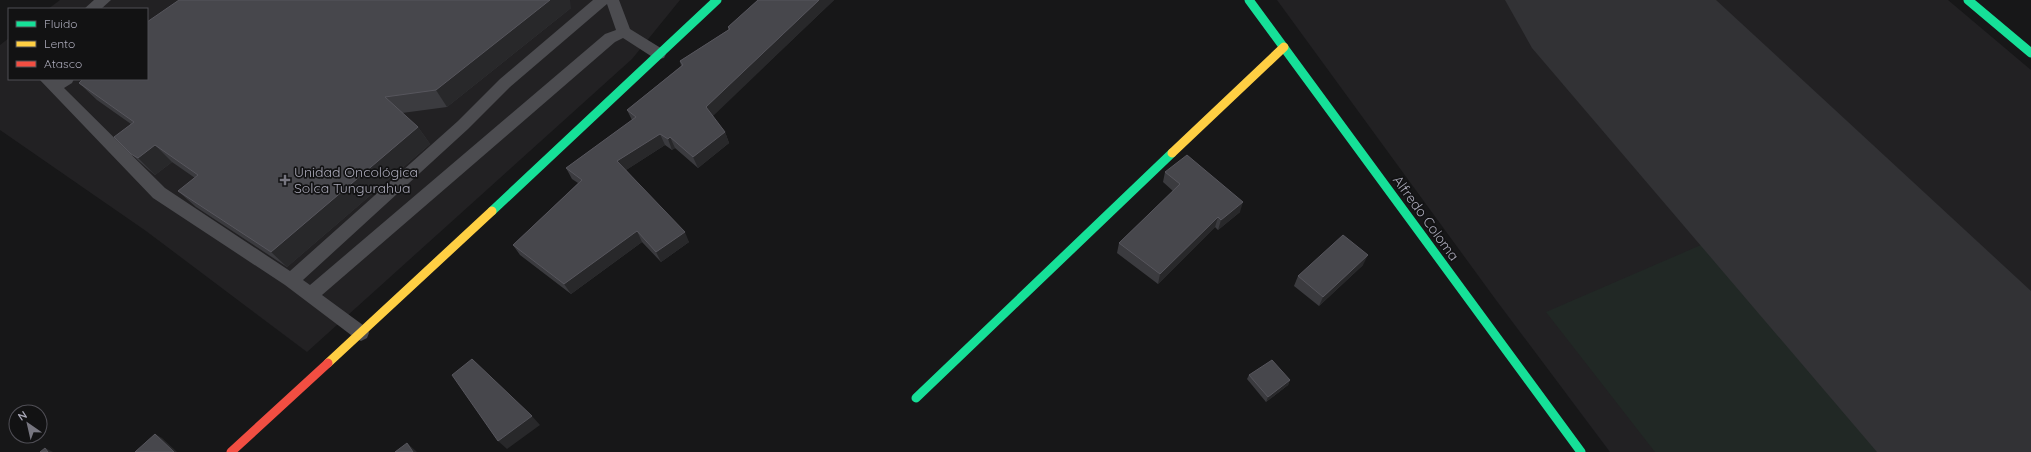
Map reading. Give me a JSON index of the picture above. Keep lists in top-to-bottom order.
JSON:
{
  "streets": {
    "street": ["Alfredo Coloma"]
  },
  "places": {
    "health": ["Unidad Oncológica Solca Tungurahua"]
  },
  "legend": ["Fluido", "Lento", "Atasco"],
  "north": "top left"
}
